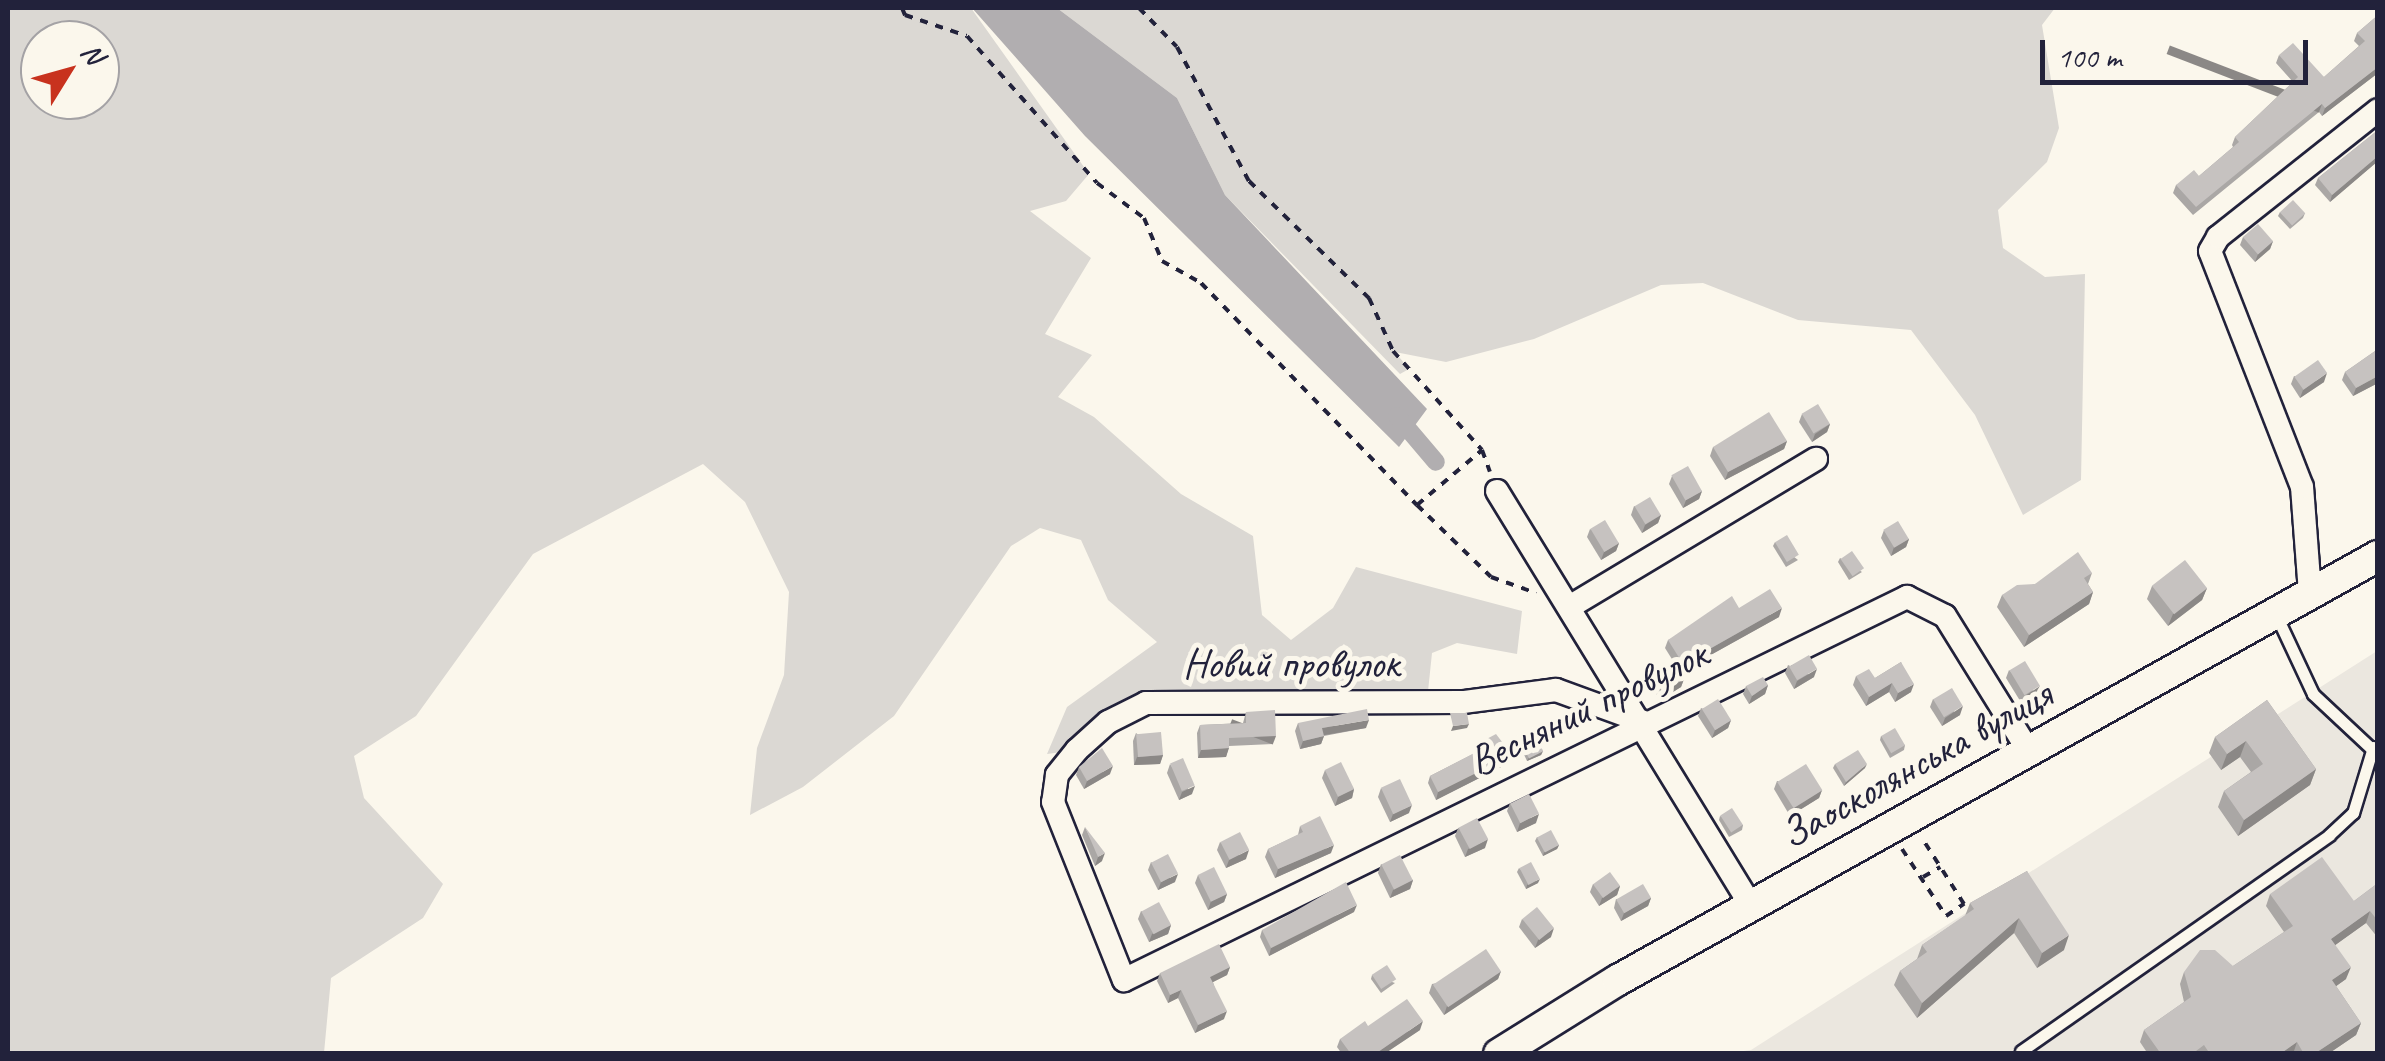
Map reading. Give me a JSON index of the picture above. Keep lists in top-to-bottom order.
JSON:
{
  "streets": {
    "street": ["Новий провулок", "Весняний провулок", "Заосколянська вулиця"]
  },
  "crossings": [
    ["Новий провулок", "Весняний провулок"],
    ["Весняний провулок", "Заосколянська вулиця"]
  ],
  "scale_bar": "100 m",
  "north": "top right"
}
